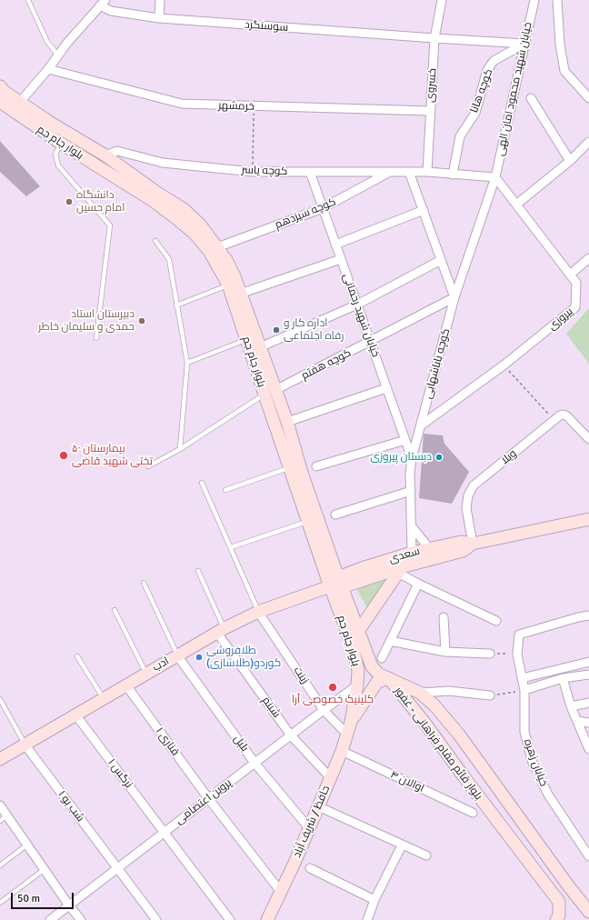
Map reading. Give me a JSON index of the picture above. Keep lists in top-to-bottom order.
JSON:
{
  "streets": {
    "main road": [
      "بلوار جام جم",
      "سعدی",
      "ادب",
      "بلوار قائم مقام فراهانی - غفور",
      "حافظ / شریف آباد"
    ],
    "street": [
      "سوسنگرد",
      "خسروی",
      "خیابان شهید محمود امان الهی",
      "کوچه هانا",
      "خرمشهر",
      "کوچه یاسر",
      "کوچه سیزدهم",
      "خیابان شهید رحمانی",
      "پیروزی",
      "کوچه باباشهابی",
      "کوچه هفتم",
      "ویلا",
      "زینت",
      "شبنم",
      "قناری ۱",
      "بلبل",
      "خیابان زهره",
      "نرگس ۱",
      "اوالان ۴",
      "پروین اعتصامی",
      "شب بو ۱"
    ]
  },
  "crossings": [
    ["سوسنگرد", "خسروی"],
    ["سوسنگرد", "خیابان شهید محمود امان الهی"],
    ["سوسنگرد", "کوچه هانا"],
    ["خسروی", "خرمشهر"],
    ["خسروی", "کوچه یاسر"],
    ["خیابان شهید محمود امان الهی", "کوچه هانا"],
    ["خیابان شهید محمود امان الهی", "کوچه یاسر"],
    ["خیابان شهید محمود امان الهی", "پیروزی"],
    ["خیابان شهید محمود امان الهی", "کوچه باباشهابی"],
    ["کوچه هانا", "کوچه یاسر"],
    ["بلوار جام جم", "کوچه یاسر"],
    ["بلوار جام جم", "کوچه سیزدهم"],
    ["بلوار جام جم", "کوچه هفتم"],
    ["بلوار جام جم", "سعدی"],
    ["بلوار جام جم", "ادب"],
    ["بلوار جام جم", "بلوار قائم مقام فراهانی - غفور"],
    ["بلوار جام جم", "پروین اعتصامی"],
    ["بلوار جام جم", "حافظ / شریف آباد"],
    ["کوچه یاسر", "کوچه سیزدهم"],
    ["کوچه یاسر", "خیابان شهید رحمانی"],
    ["کوچه یاسر", "پیروزی"],
    ["کوچه یاسر", "کوچه باباشهابی"],
    ["کوچه سیزدهم", "خیابان شهید رحمانی"],
    ["خیابان شهید رحمانی", "کوچه باباشهابی"],
    ["خیابان شهید رحمانی", "کوچه هفتم"],
    ["پیروزی", "کوچه باباشهابی"],
    ["کوچه باباشهابی", "کوچه هفتم"],
    ["کوچه باباشهابی", "سعدی"],
    ["ویلا", "سعدی"],
    ["ادب", "زینت"],
    ["ادب", "شبنم"],
    ["ادب", "قناری ۱"],
    ["ادب", "بلبل"],
    ["ادب", "نرگس ۱"],
    ["ادب", "شب بو ۱"],
    ["زینت", "پروین اعتصامی"],
    ["زینت", "حافظ / شریف آباد"],
    ["شبنم", "پروین اعتصامی"],
    ["شبنم", "حافظ / شریف آباد"],
    ["قناری ۱", "پروین اعتصامی"],
    ["قناری ۱", "حافظ / شریف آباد"],
    ["بلبل", "پروین اعتصامی"],
    ["بلبل", "حافظ / شریف آباد"],
    ["نرگس ۱", "پروین اعتصامی"],
    ["اوالان ۴", "حافظ / شریف آباد"],
    ["پروین اعتصامی", "شب بو ۱"]
  ],
  "places": [
    "دانشگاه امام حسین",
    "دبیرستان استاد حمدی و سلیمان خاطر",
    "اداره کار و رفاه اجتماعی",
    "بیمارستان ۵۰ تختی شهید قاضی",
    "دبستان پیروزی",
    "طلافروشی کوردو(طلاسازی)",
    "کلینیک خصوصی آرا"
  ],
  "scale_bar": "50 m"
}
